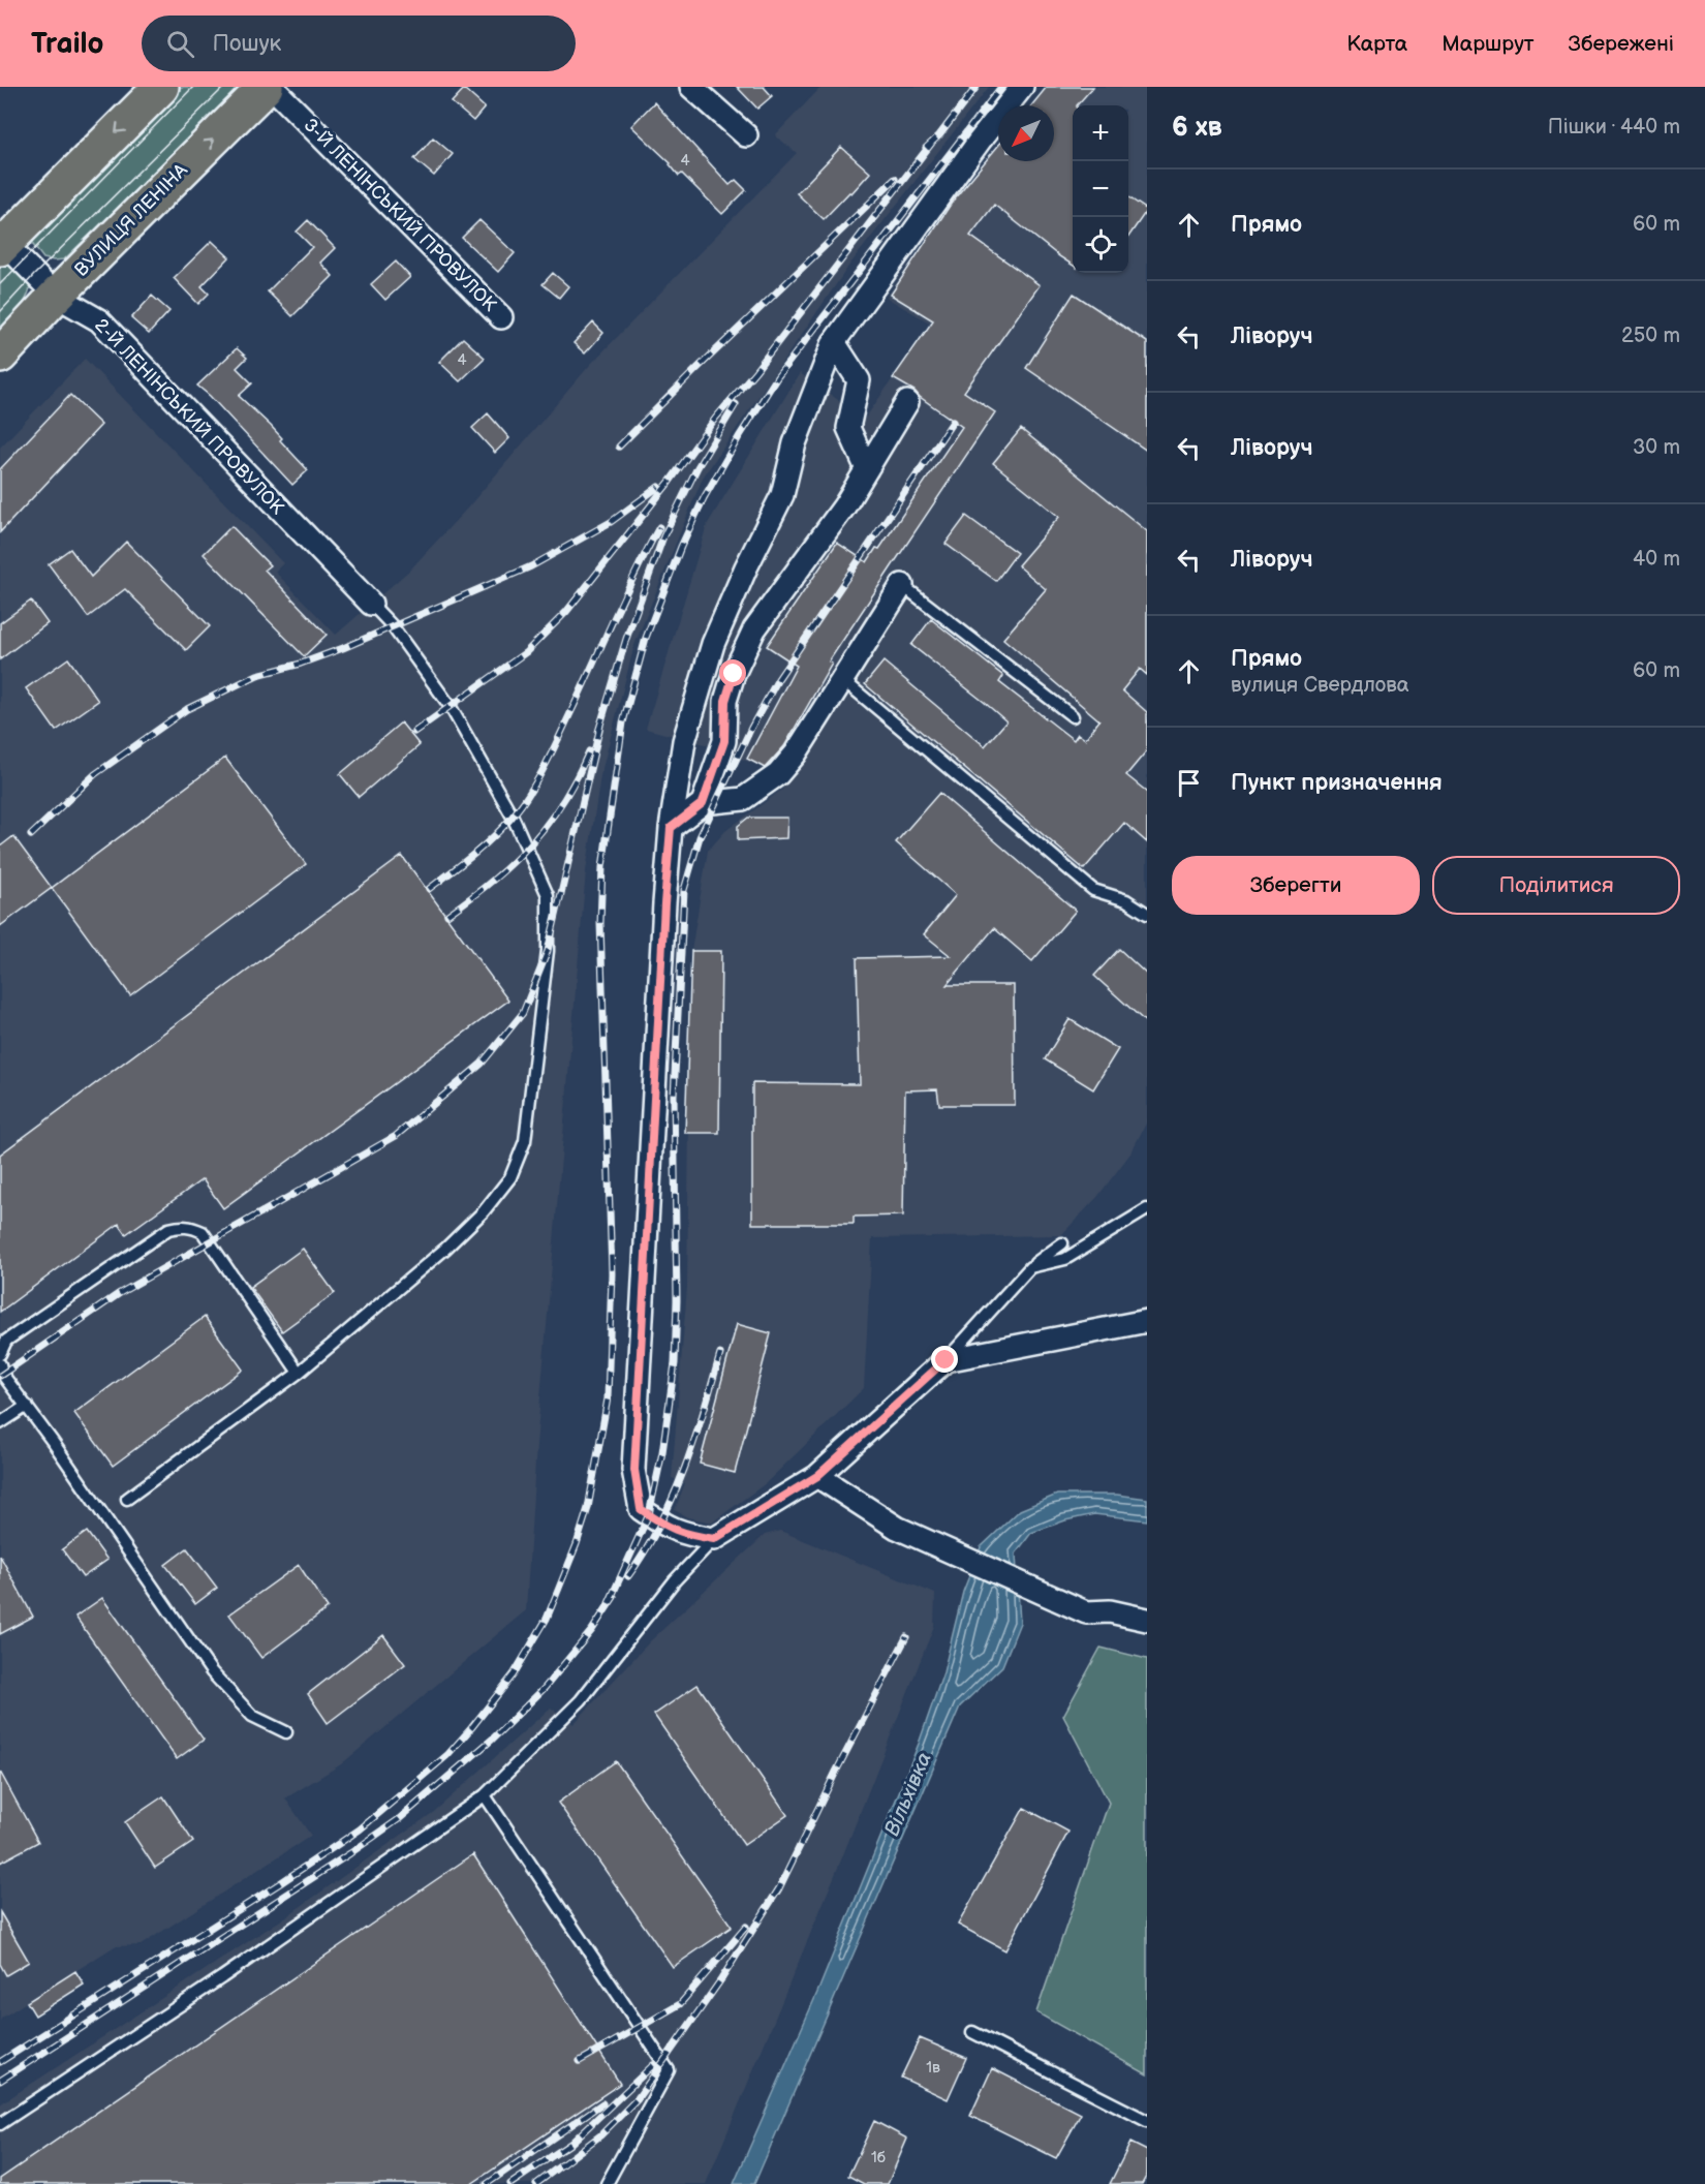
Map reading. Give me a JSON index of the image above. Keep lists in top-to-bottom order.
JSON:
{
  "streets": {
    "main road": ["ВУЛИЦЯ ЛЕНІНА"],
    "street": ["3-Й ЛЕНІНСЬКИЙ ПРОВУЛОК", "2-Й ЛЕНІНСЬКИЙ ПРОВУЛОК"]
  },
  "crossings": [
    ["ВУЛИЦЯ ЛЕНІНА", "2-Й ЛЕНІНСЬКИЙ ПРОВУЛОК"]
  ],
  "water": ["Вільхівка"],
  "house_numbers": [
    "4",
    "4",
    "1в",
    "1б"
  ],
  "north": "bottom left",
  "page": {
    "header": "Trailo",
    "search": "Пошук",
    "nav": ["Карта", "Маршрут", "Збережені"],
    "heading": ["6 хв", "Пішки · 440 m"],
    "map_buttons": ["+", "−"],
    "list": [
      ["Прямо", "60 m"],
      ["Ліворуч", "250 m"],
      ["Ліворуч", "30 m"],
      ["Ліворуч", "40 m"],
      ["Прямо", "вулиця Свердлова", "60 m"],
      "Пункт призначення"
    ],
    "buttons": ["Зберегти", "Поділитися"]
  }
}
